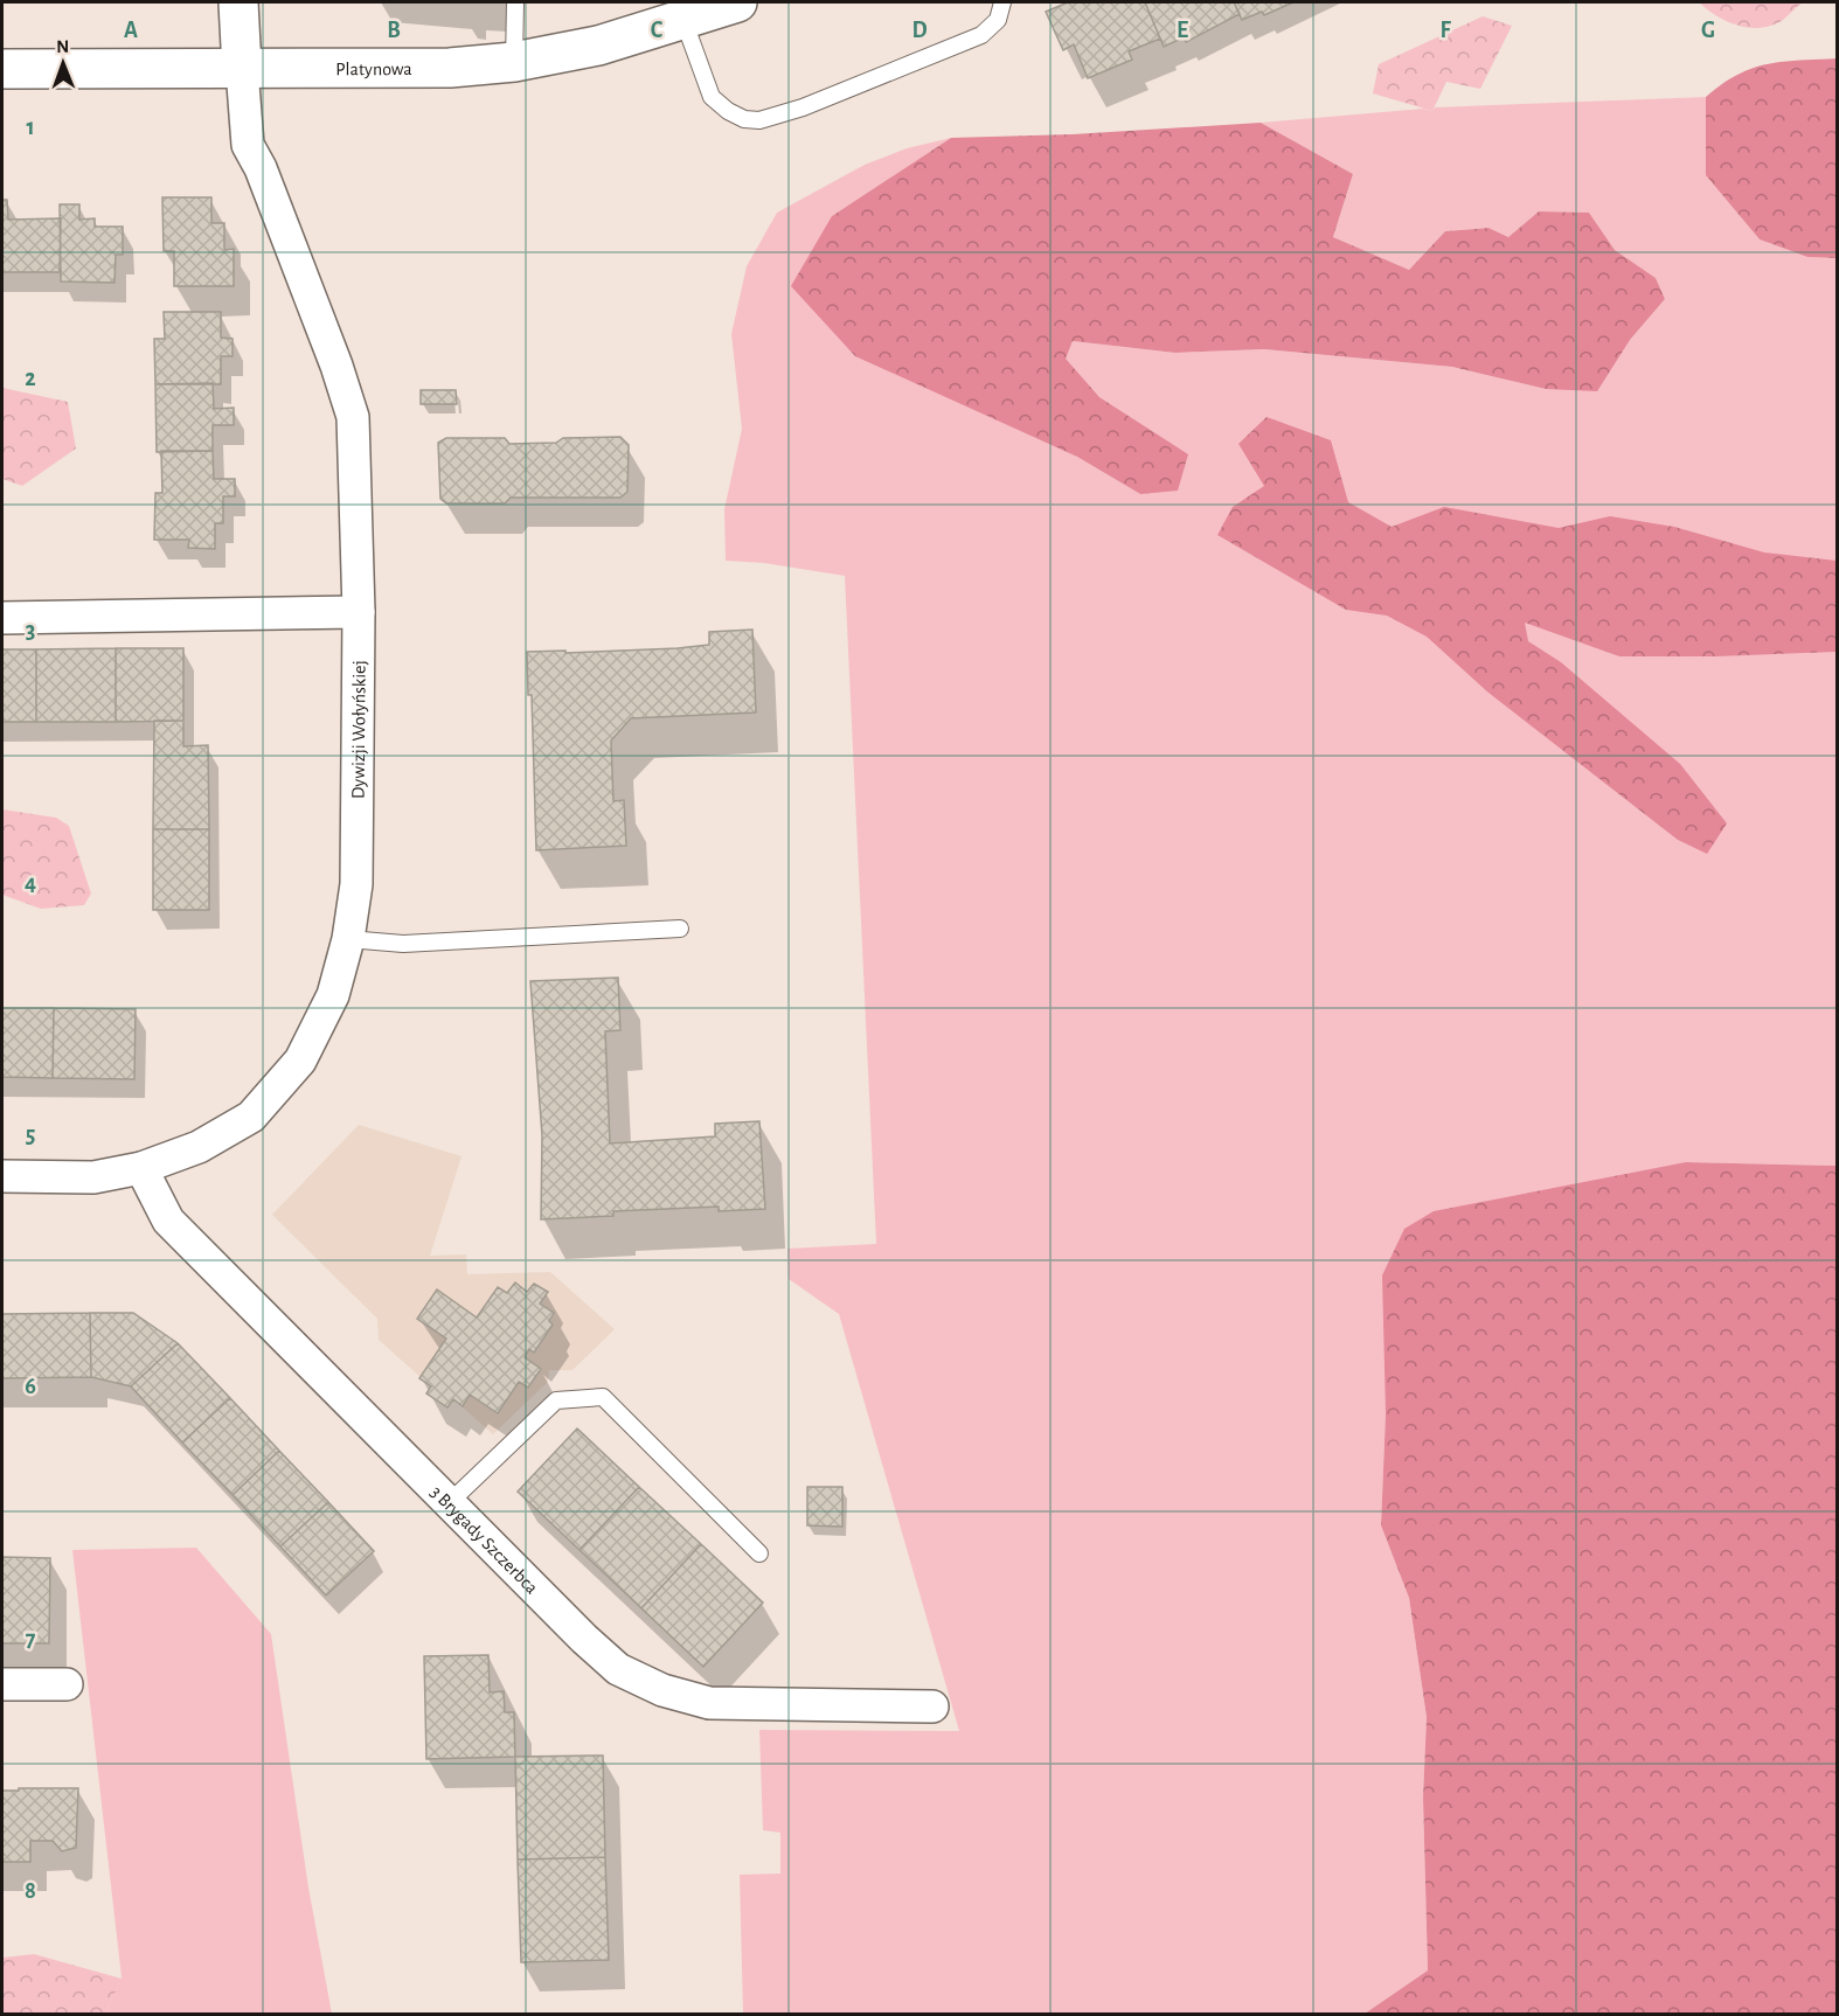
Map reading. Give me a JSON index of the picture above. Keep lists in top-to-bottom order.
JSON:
{
  "streets": {
    "street": ["Platynowa", "Dywizji Wołyńskiej", "3 Brygady Szczerbca"]
  },
  "crossings": [
    ["Platynowa", "Dywizji Wołyńskiej"],
    ["Dywizji Wołyńskiej", "3 Brygady Szczerbca"]
  ],
  "north": "top",
  "grid": {
    "columns": [
      "A",
      "B",
      "C",
      "D",
      "E",
      "F",
      "G"
    ],
    "rows": [
      "1",
      "2",
      "3",
      "4",
      "5",
      "6",
      "7",
      "8"
    ]
  }
}
